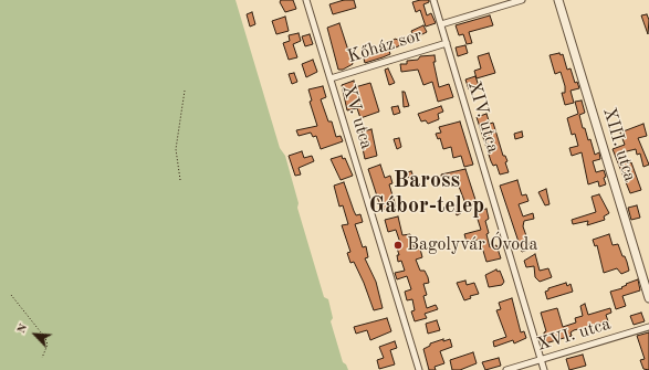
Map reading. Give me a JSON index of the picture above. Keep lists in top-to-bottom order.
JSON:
{
  "streets": {
    "street": [
      "Kőház sor",
      "XV. utca",
      "XIV. utca",
      "XIII. utca",
      "XVI. utca"
    ]
  },
  "crossings": [
    ["Kőház sor", "XV. utca"],
    ["Kőház sor", "XIV. utca"],
    ["XIV. utca", "XVI. utca"]
  ],
  "districts": ["Baross Gábor-telep"],
  "places": ["Bagolyvár Óvoda"],
  "north": "top left"
}
